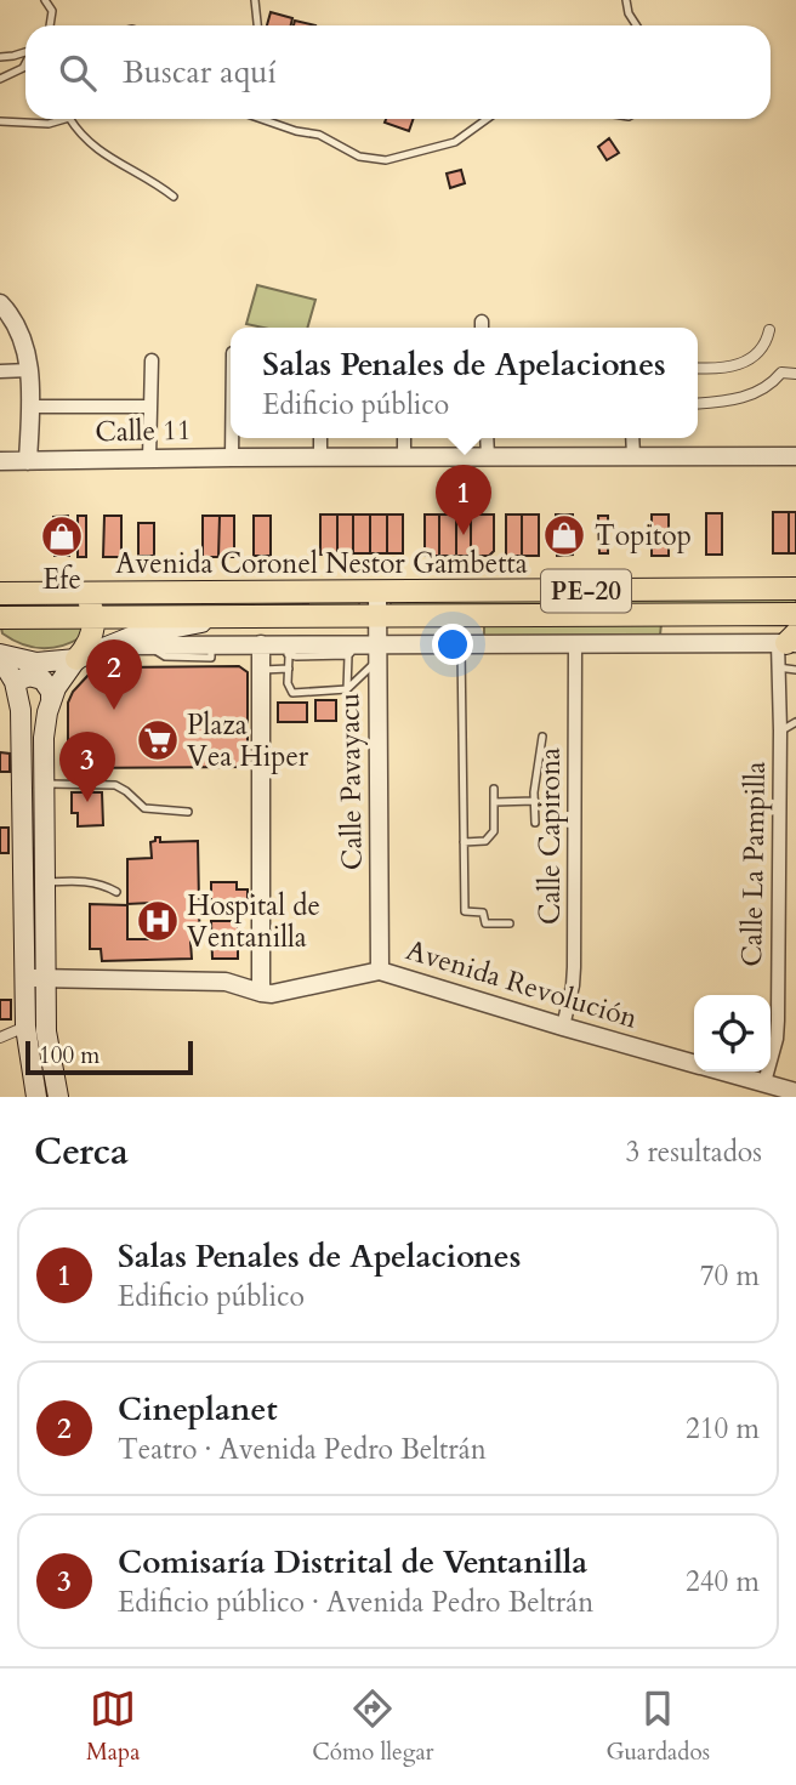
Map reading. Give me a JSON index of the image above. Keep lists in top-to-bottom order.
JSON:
{
  "streets": {
    "highway": ["Avenida Coronel Nestor Gambetta", "PE-20"],
    "street": [
      "Calle 11",
      "Calle Pavayacu",
      "Calle Capirona",
      "Calle La Pampilla",
      "Avenida Revolución"
    ]
  },
  "crossings": [
    ["Avenida Coronel Nestor Gambetta", "Calle Pavayacu"],
    ["Calle Pavayacu", "Avenida Revolución"],
    ["Calle Capirona", "Avenida Revolución"],
    ["Calle La Pampilla", "Avenida Revolución"]
  ],
  "places": {
    "shop": ["Topitop", "Efe"],
    "supermarket": ["Plaza Vea Hiper"],
    "hospital": ["Hospital de Ventanilla"]
  },
  "scale_bar": "100 m",
  "page": {
    "search": "Buscar aquí",
    "popup": ["Salas Penales de Apelaciones", "Edificio público"],
    "pins": ["1", "2", "3"],
    "scale": "100 m",
    "heading": ["Cerca", "3 resultados"],
    "list": [
      {
        "mark": "1",
        "name": "Salas Penales de Apelaciones",
        "note": "Edificio público",
        "value": "70 m"
      },
      {
        "mark": "2",
        "name": "Cineplanet",
        "note": "Teatro · Avenida Pedro Beltrán",
        "value": "210 m"
      },
      {
        "mark": "3",
        "name": "Comisaría Distrital de Ventanilla",
        "note": "Edificio público · Avenida Pedro Beltrán",
        "value": "240 m"
      }
    ],
    "nav": ["Mapa", "Cómo llegar", "Guardados"]
  }
}
